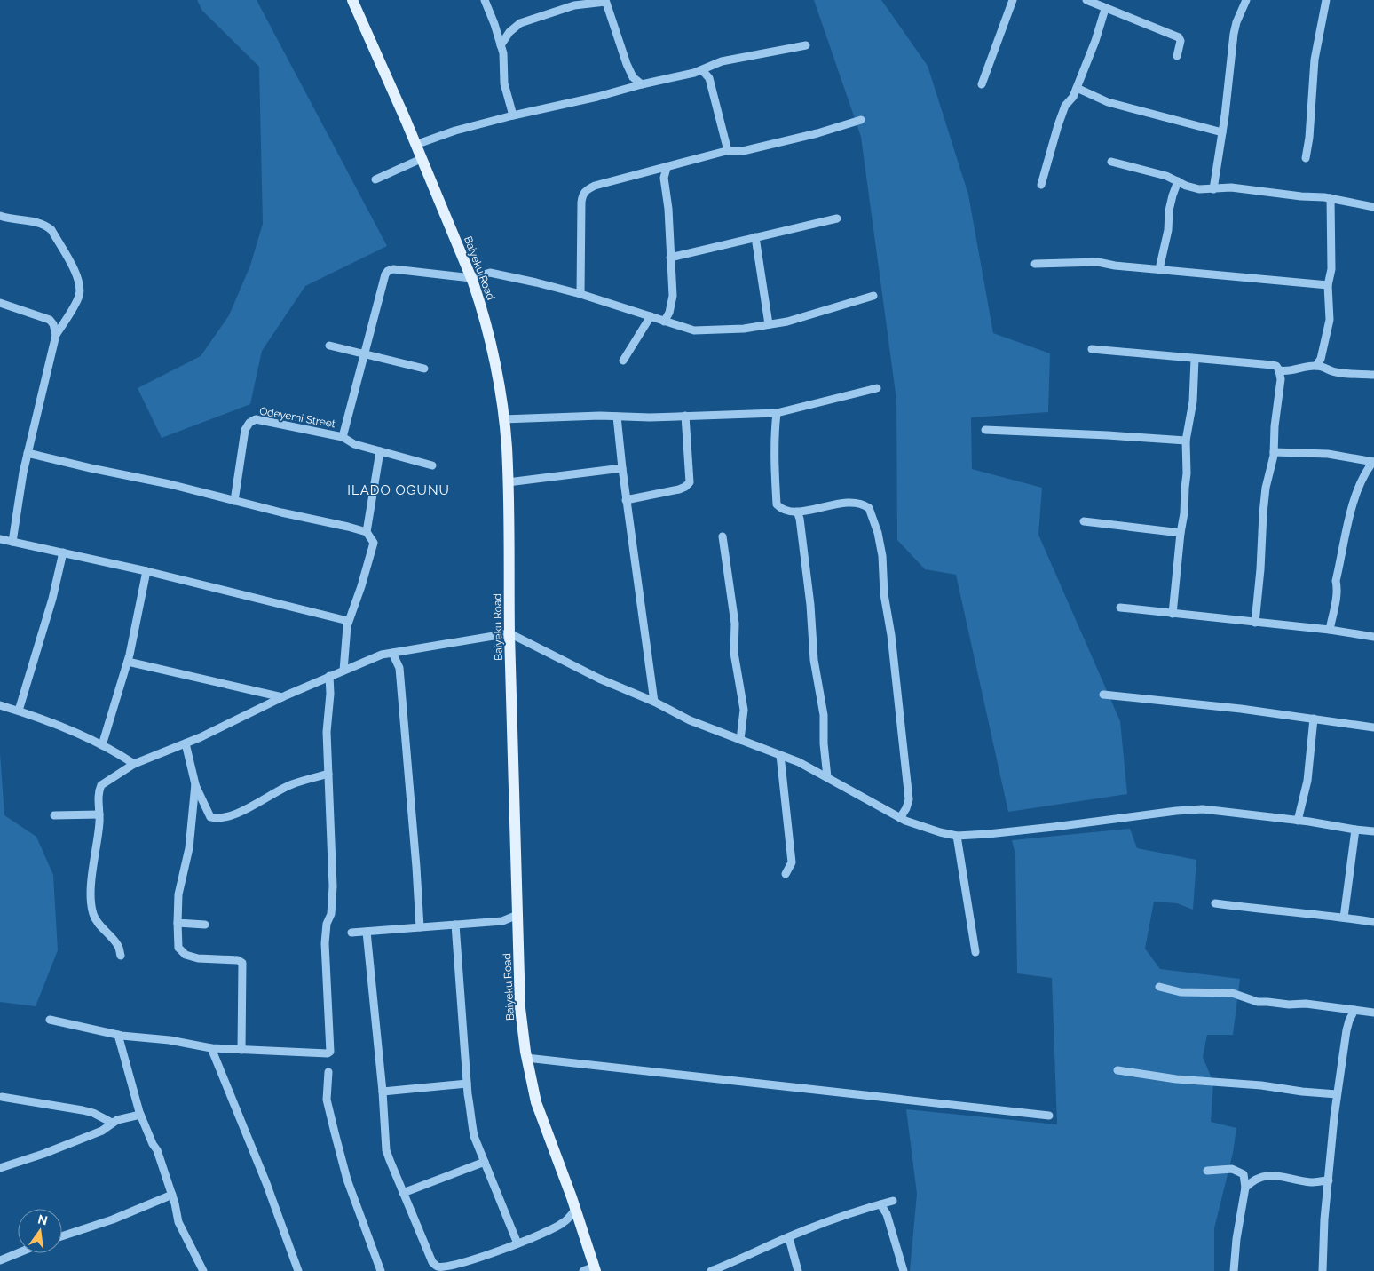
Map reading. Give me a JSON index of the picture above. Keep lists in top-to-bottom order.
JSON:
{
  "streets": {
    "main road": ["Baiyeku Road"],
    "street": ["Odeyemi Street"]
  },
  "districts": ["ILADO OGUNU"],
  "north": "top"
}
